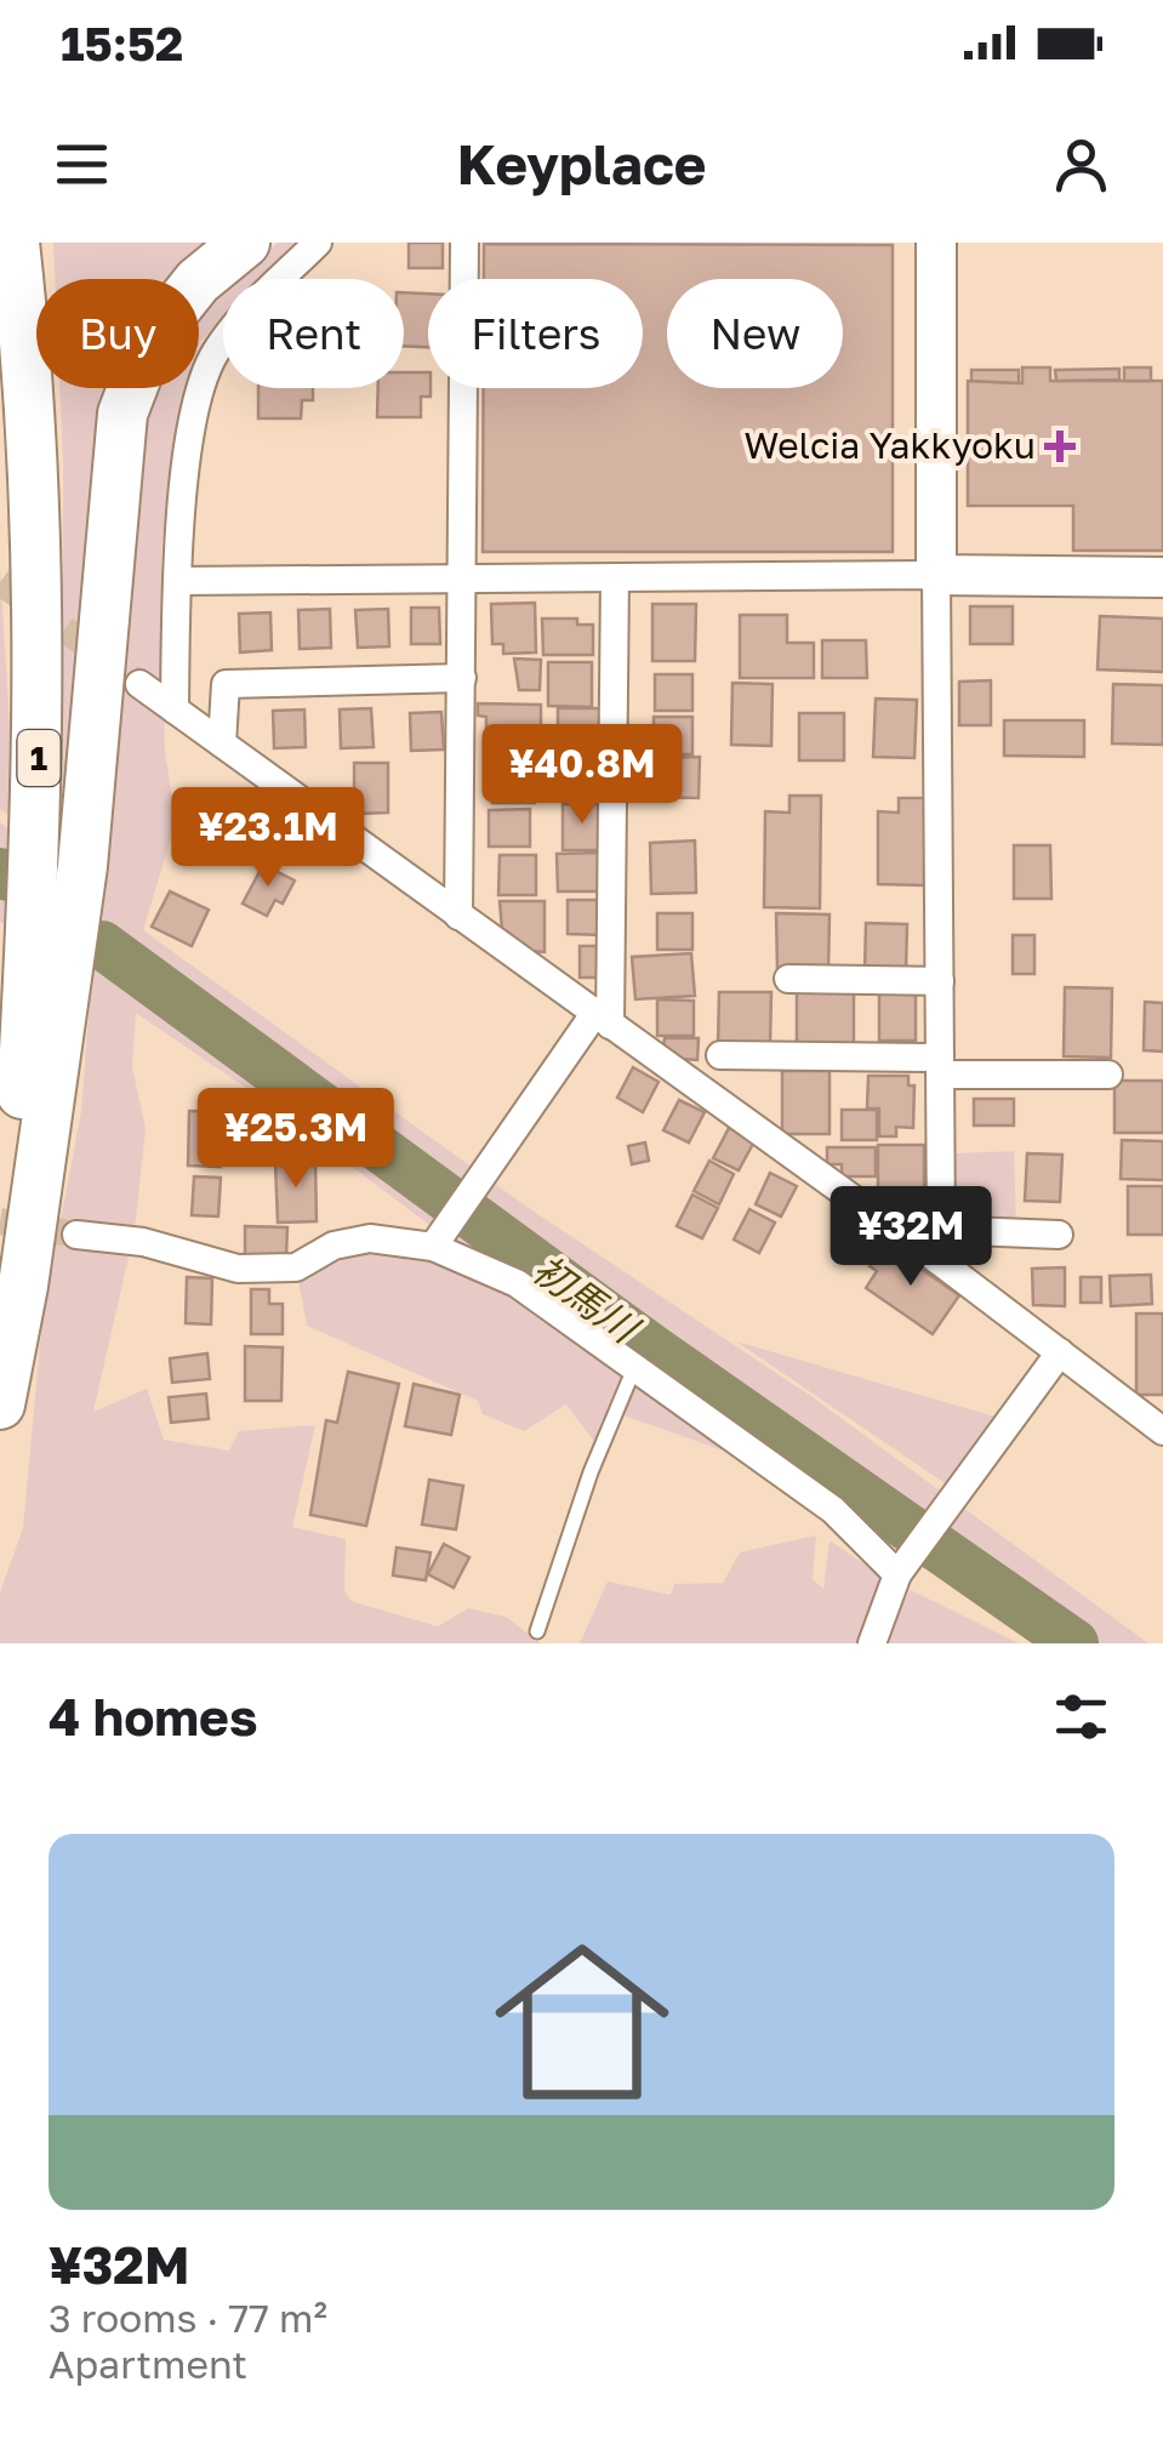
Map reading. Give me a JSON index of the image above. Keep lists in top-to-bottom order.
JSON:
{
  "streets": {
    "highway": ["1"]
  },
  "water": ["初馬川"],
  "places": {
    "health": ["Welcia Yakkyoku"]
  },
  "page": {
    "status": "15:52",
    "header": "Keyplace",
    "chip": [
      "Buy",
      "Rent",
      "Filters",
      "New"
    ],
    "price": [
      "¥40.8M",
      "¥23.1M",
      "¥25.3M",
      "¥32M"
    ],
    "heading": "4 homes",
    "list": [
      {
        "name": "¥32M",
        "note": "3 rooms · 77 m² · Apartment"
      }
    ]
  }
}
